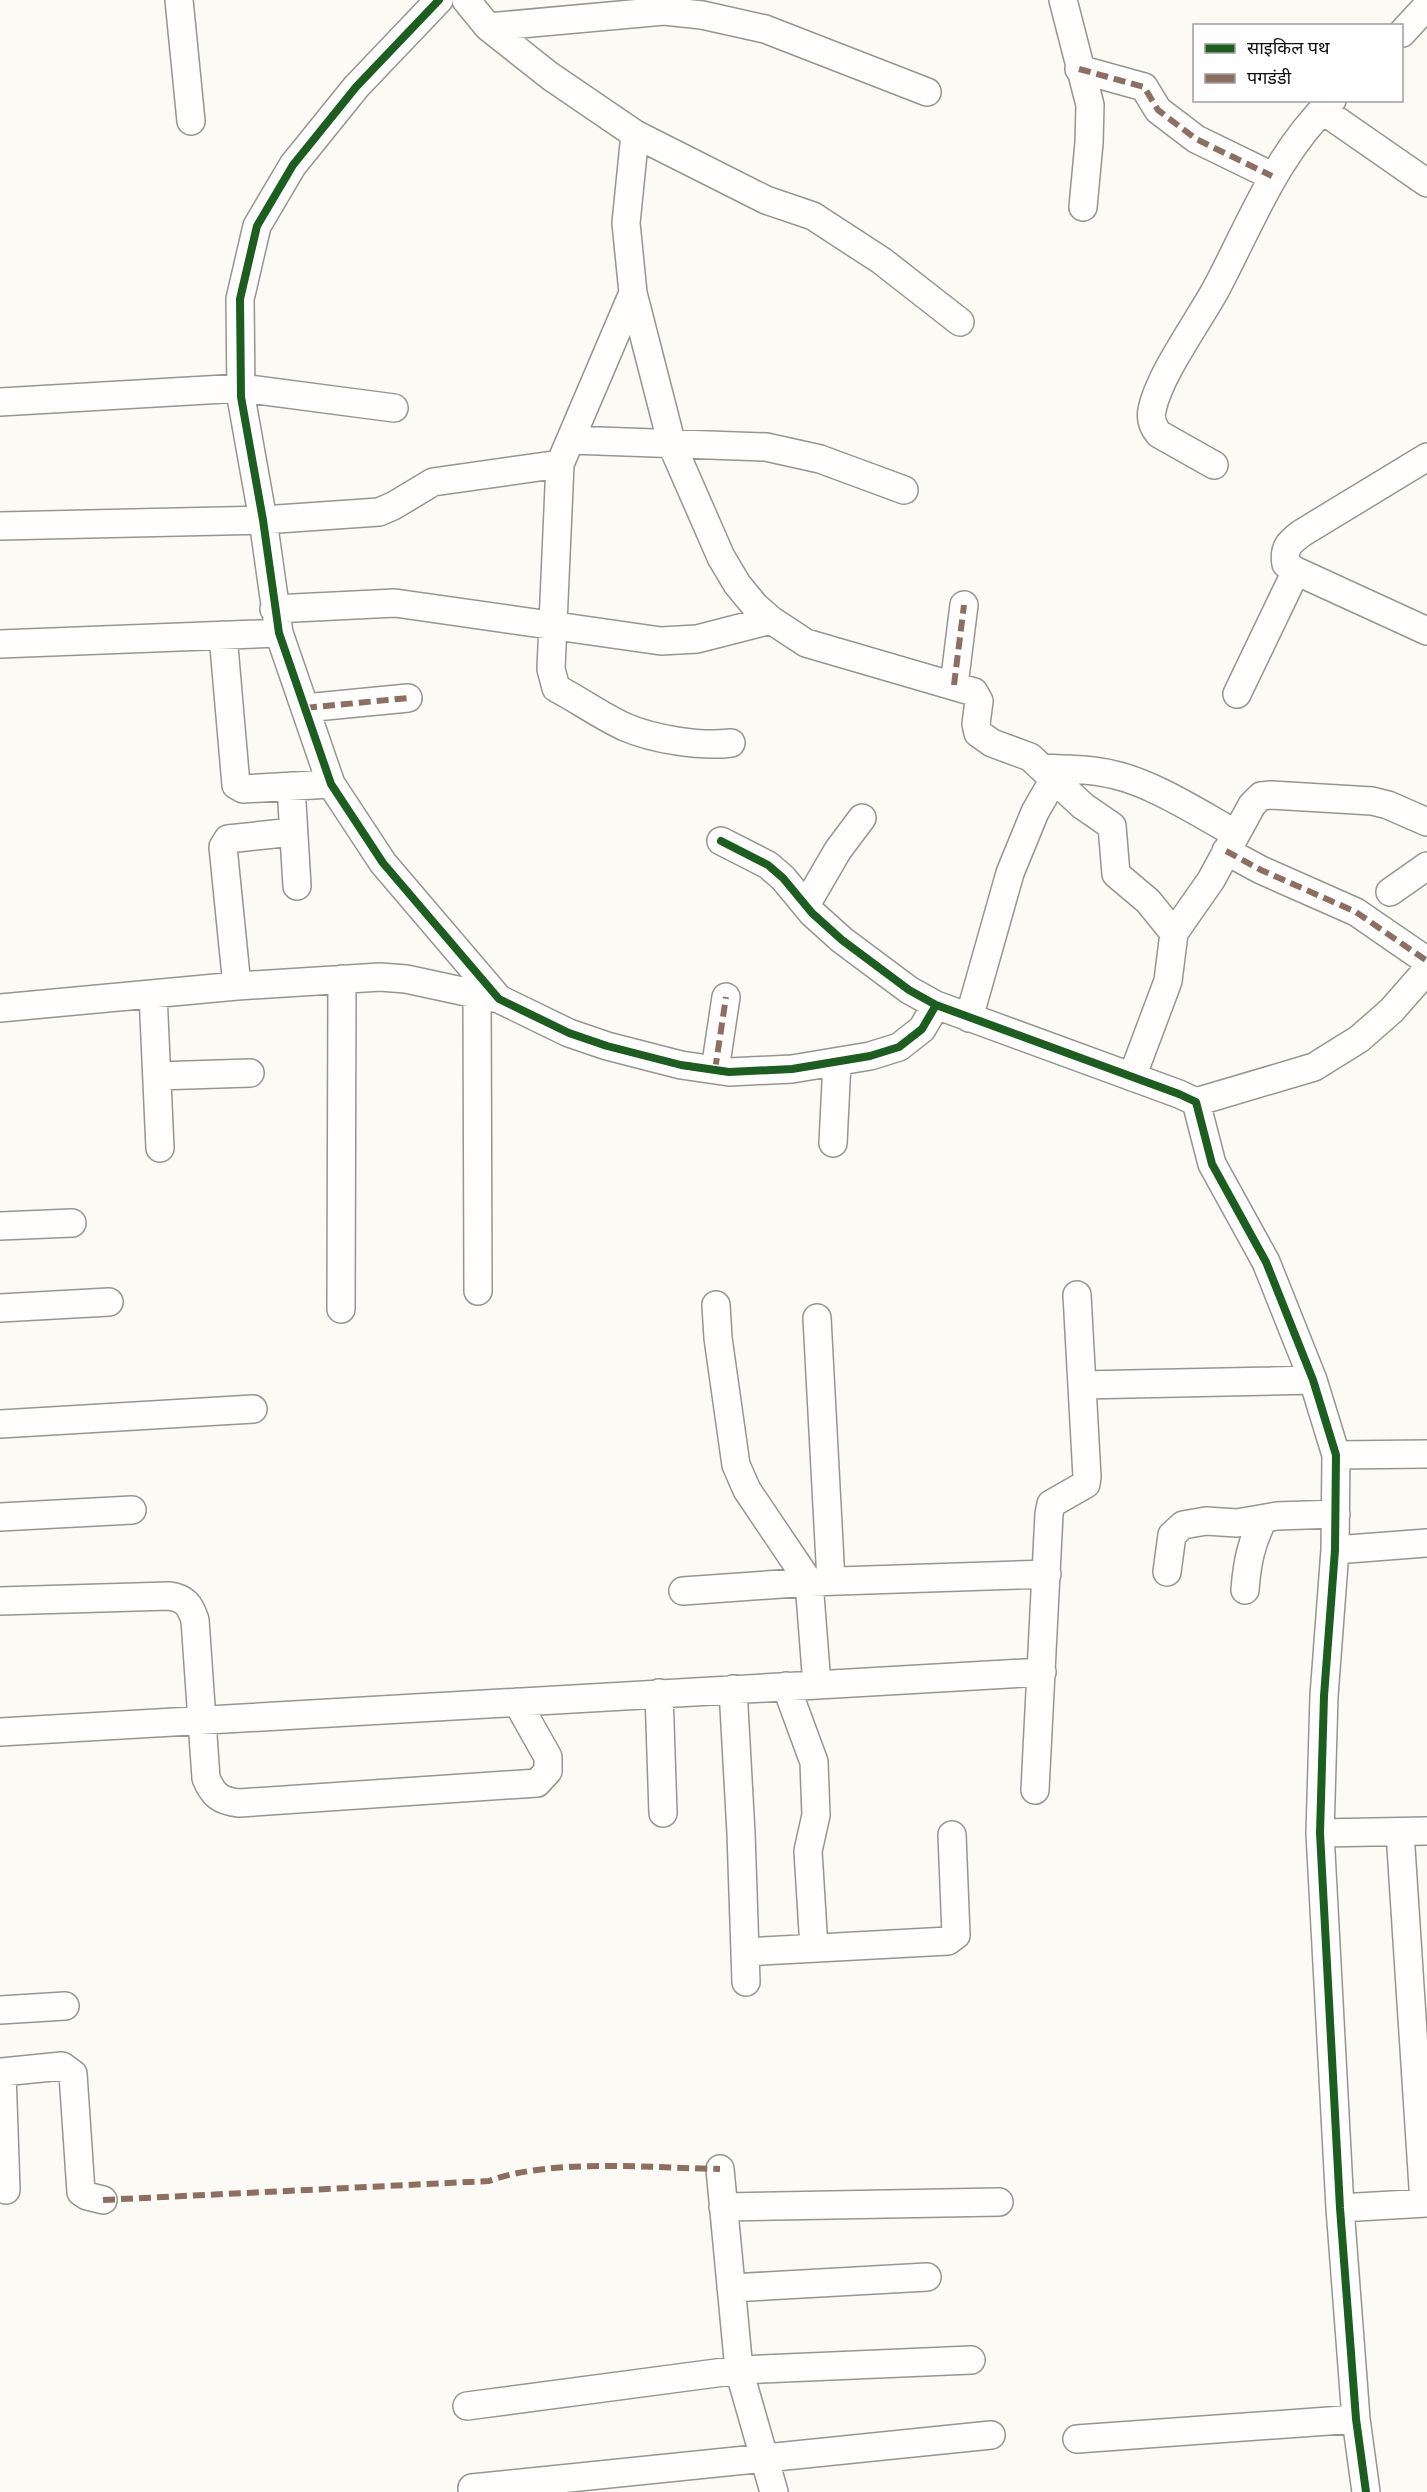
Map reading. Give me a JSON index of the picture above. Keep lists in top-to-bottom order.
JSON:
{
  "legend": ["साइकिल पथ", "पगडंडी"]
}
